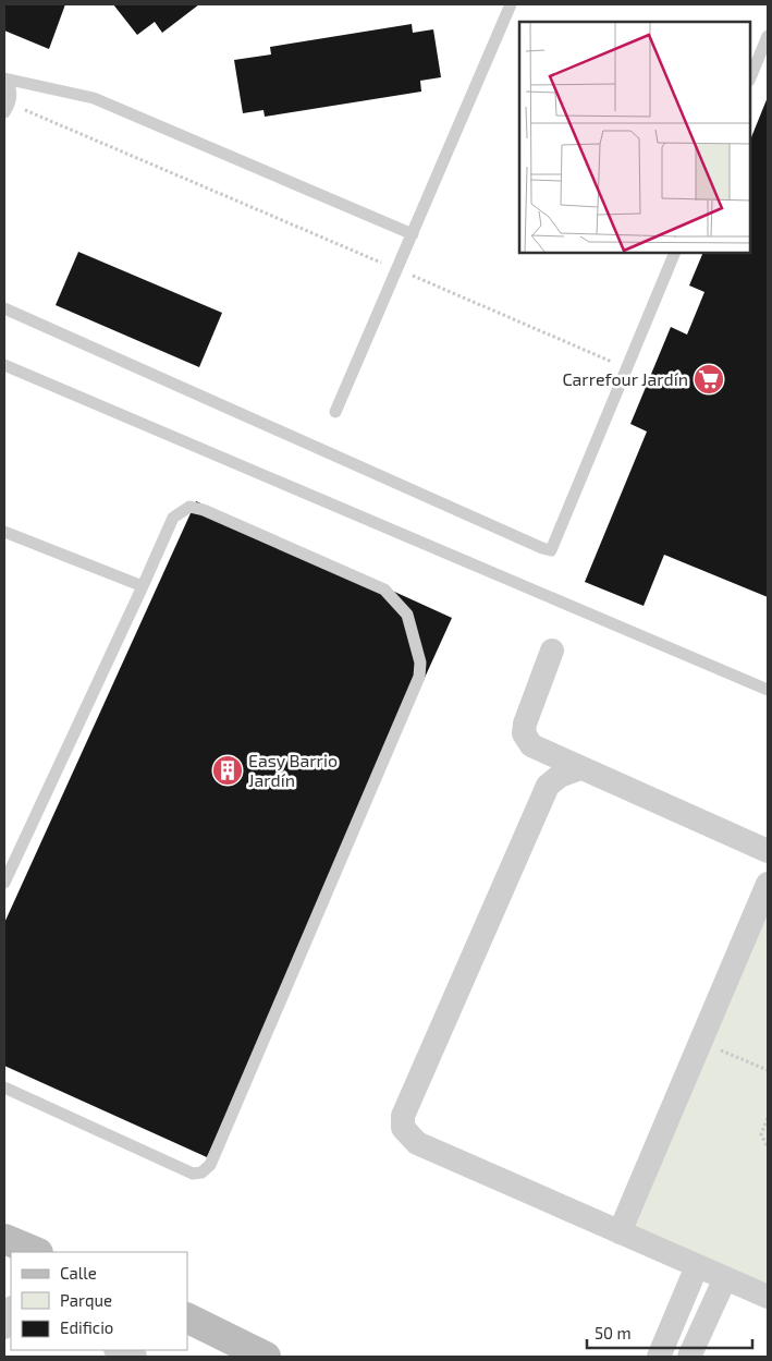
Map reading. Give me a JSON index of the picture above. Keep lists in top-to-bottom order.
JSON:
{
  "places": {
    "supermarket": ["Carrefour Jardín"],
    "building": ["Easy Barrio Jardín"]
  },
  "legend": ["Calle", "Parque", "Edificio"],
  "scale_bar": "50 m"
}
